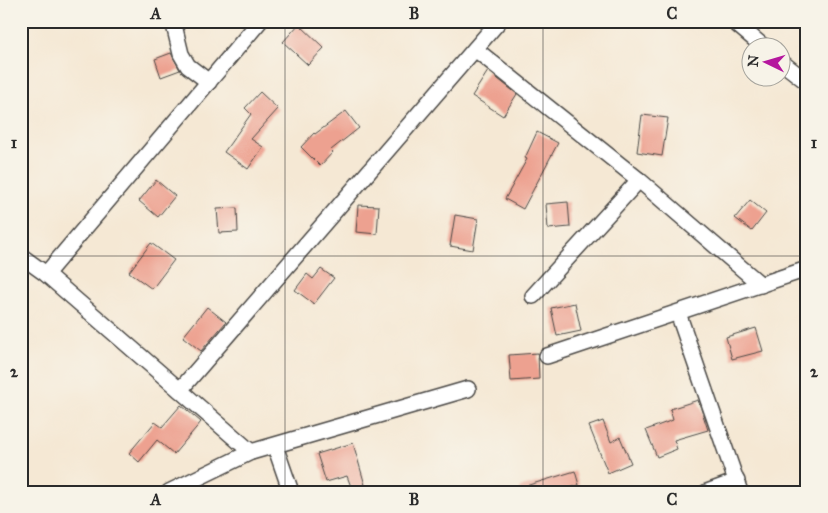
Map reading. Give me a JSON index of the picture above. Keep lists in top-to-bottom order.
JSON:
{
  "north": "left",
  "grid": {
    "columns": ["A", "B", "C"],
    "rows": ["1", "2"]
  }
}
